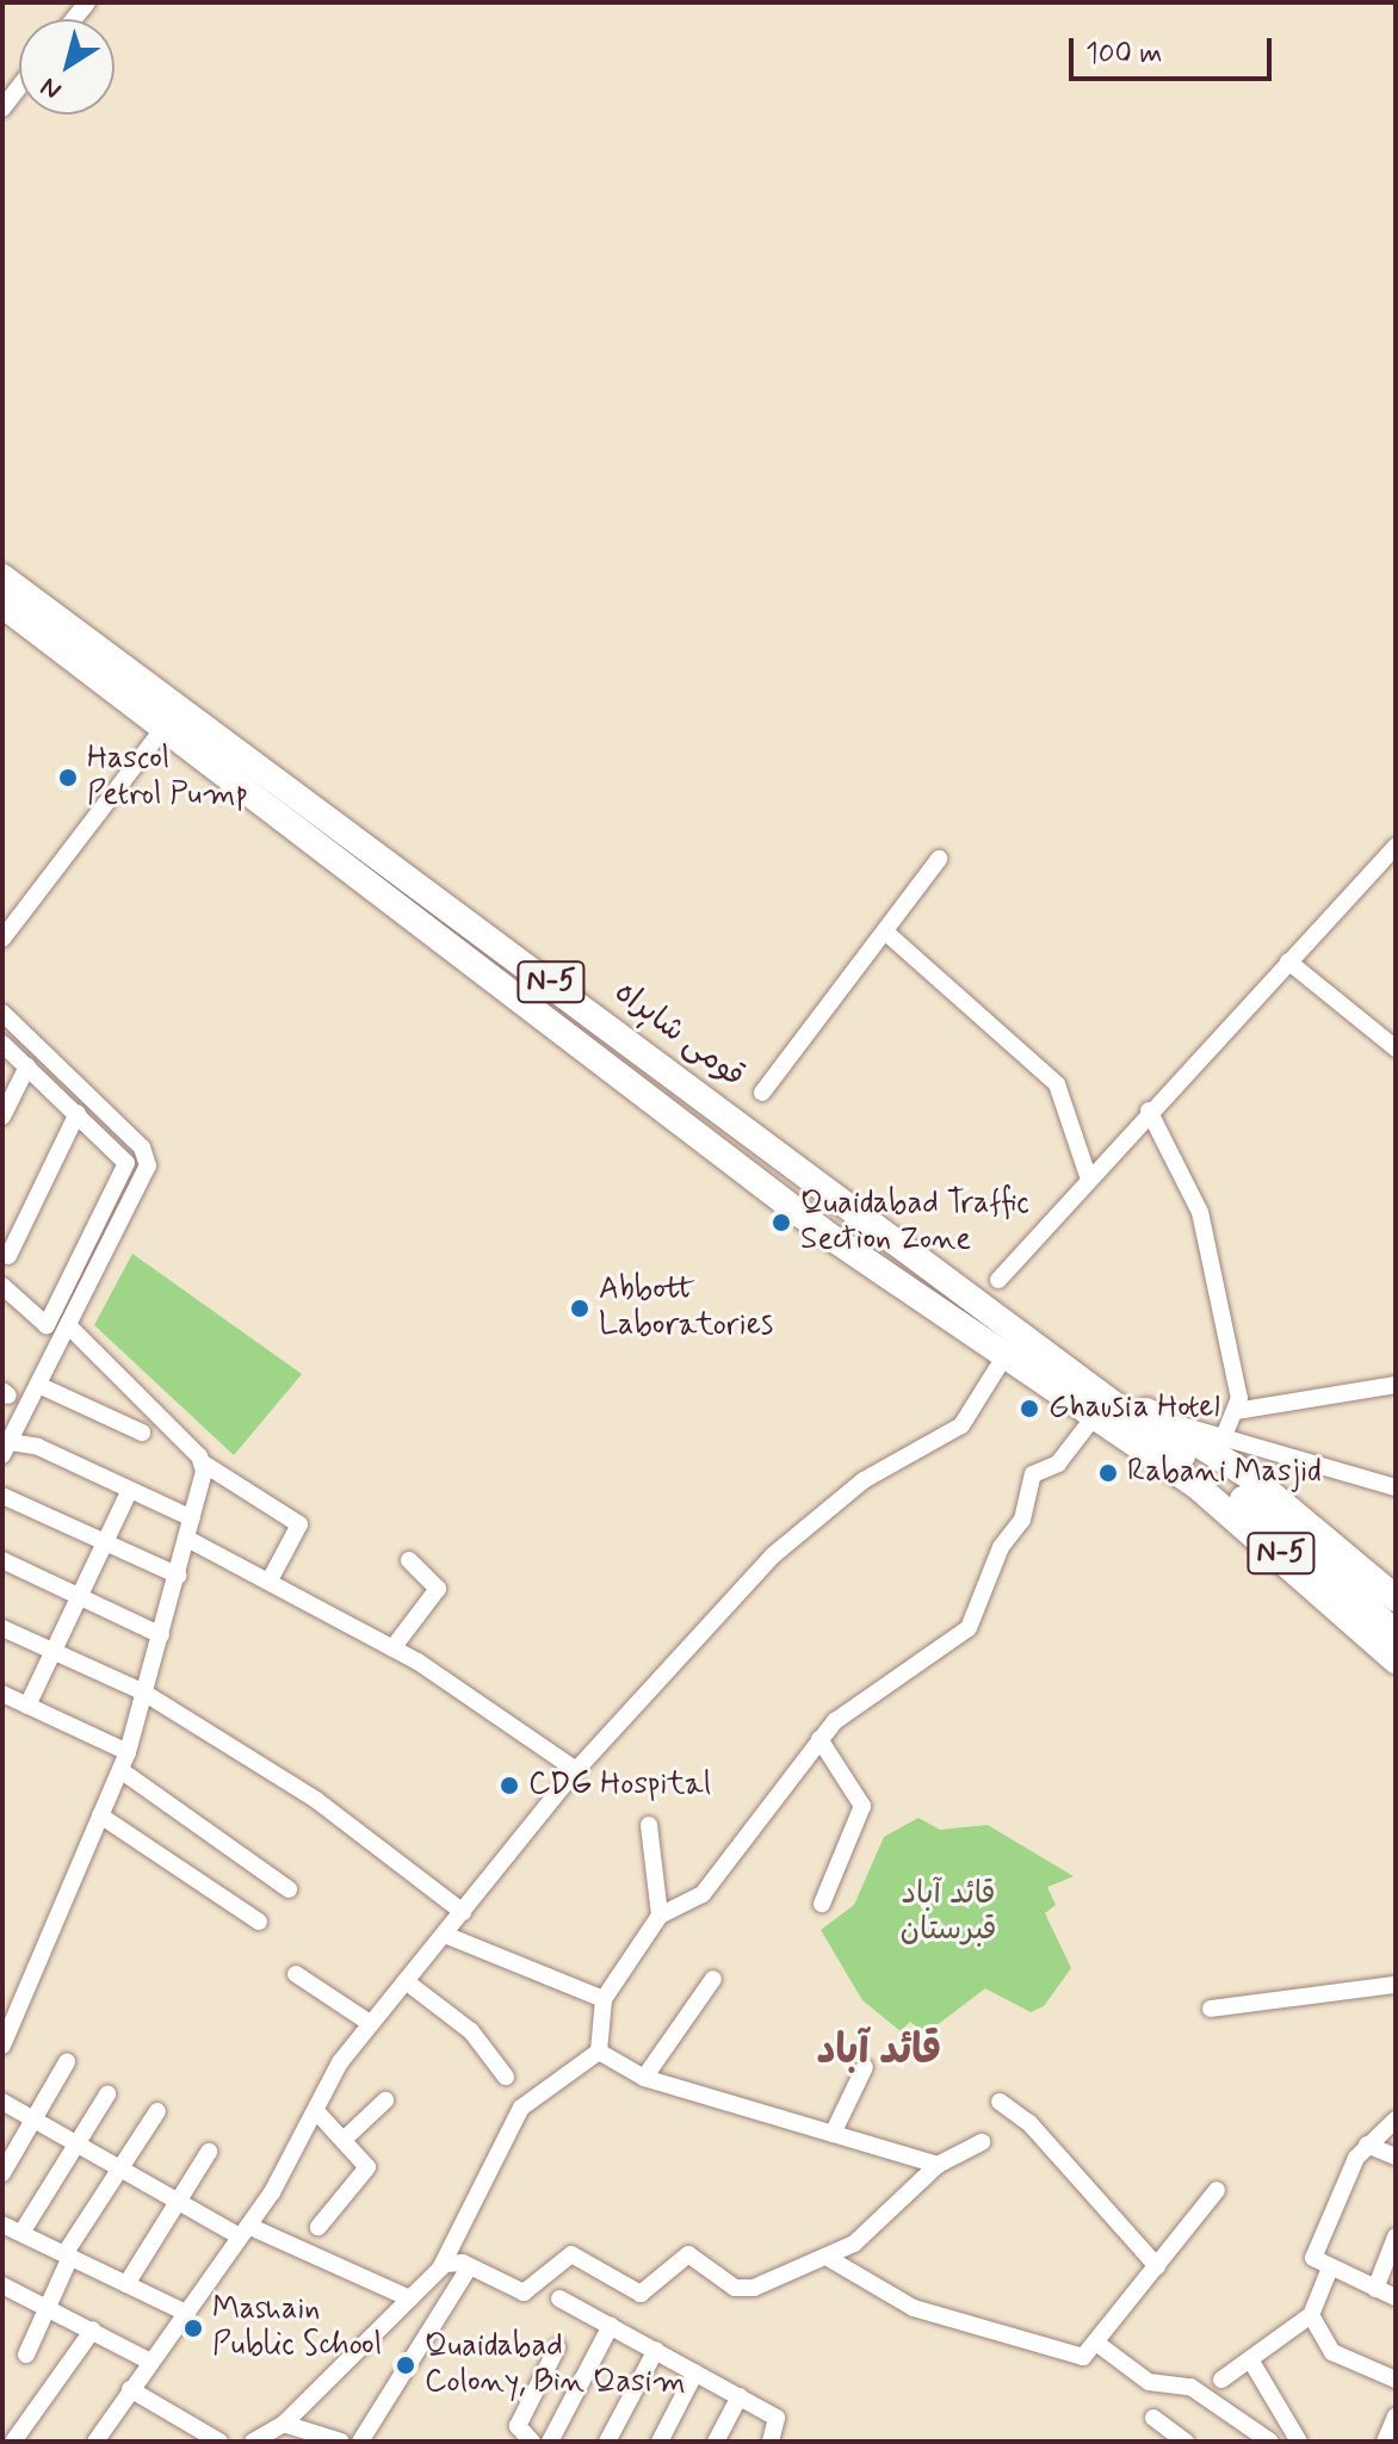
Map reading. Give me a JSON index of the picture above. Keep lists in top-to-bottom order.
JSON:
{
  "streets": {
    "highway": ["N-5", "قومی شاہراہ"]
  },
  "crossings": [
    ["N-5", "قومی شاہراہ"]
  ],
  "districts": ["قائد آباد"],
  "parks": ["قائد آباد قبرستان"],
  "places": [
    "Hascol Petrol Pump",
    "Quaidabad Traffic Section Zone",
    "Abbott Laboratories",
    "Ghausia Hotel",
    "Rabani Masjid",
    "CDG Hospital",
    "Mashain Public School",
    "Quaidabad Colony, Bin Qasim"
  ],
  "scale_bar": "100 m",
  "north": "bottom left"
}
